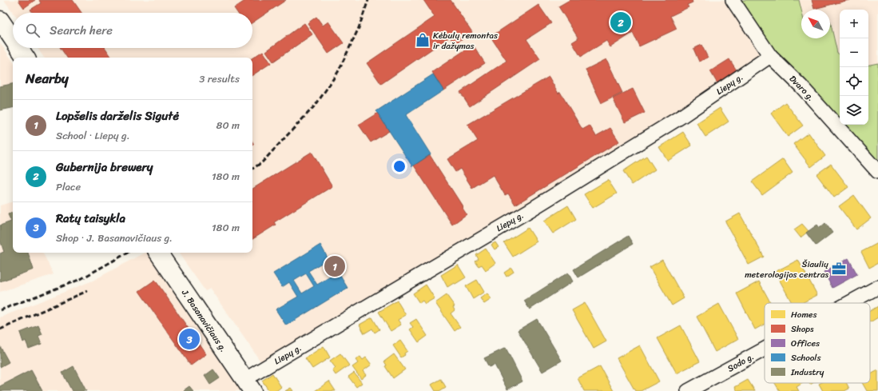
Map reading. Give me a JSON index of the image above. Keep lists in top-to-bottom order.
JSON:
{
  "streets": {
    "main road": ["J. Basanavičiaus g."],
    "street": ["Liepų g.", "Dvaro g.", "Sodo g."]
  },
  "crossings": [
    ["Liepų g.", "Dvaro g."],
    ["Liepų g.", "J. Basanavičiaus g."]
  ],
  "places": {
    "shop": ["Kėbulų remontas ir dažymas"],
    "office": ["Šiaulių meterologijos centras"]
  },
  "legend": [
    "Homes",
    "Shops",
    "Offices",
    "Schools",
    "Industry"
  ],
  "north": "top left",
  "page": {
    "map_buttons": ["+", "−"],
    "pins": ["2", "1", "3"],
    "search": "Search here",
    "heading": ["Nearby", "3 results"],
    "list": [
      {
        "mark": "1",
        "name": "Lopšelis darželis Sigutė",
        "note": "School · Liepų g.",
        "value": "80 m"
      },
      {
        "mark": "2",
        "name": "Gubernija brewery",
        "note": "Place",
        "value": "180 m"
      },
      {
        "mark": "3",
        "name": "Ratų taisykla",
        "note": "Shop · J. Basanavičiaus g.",
        "value": "180 m"
      }
    ]
  }
}
